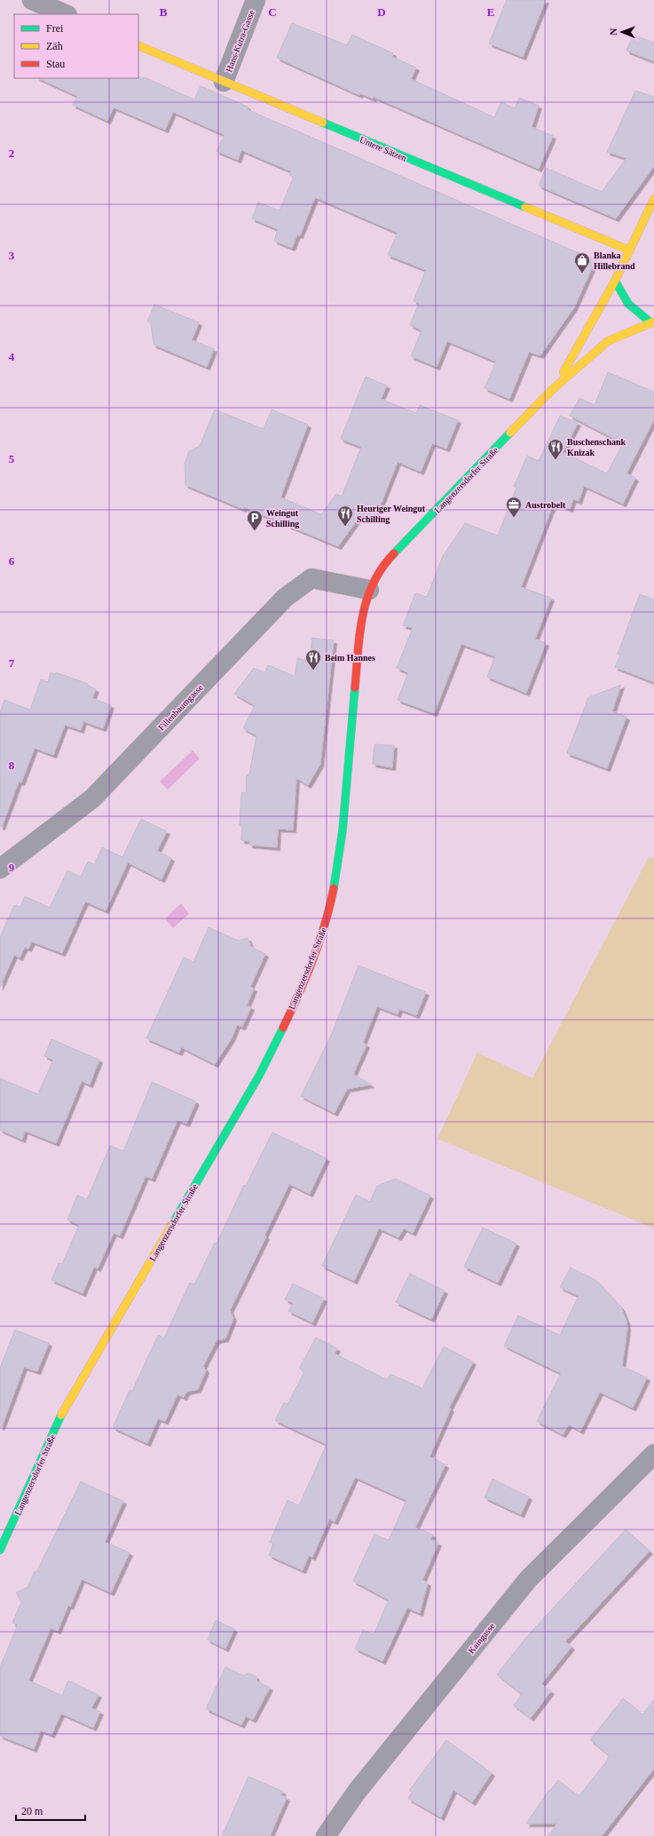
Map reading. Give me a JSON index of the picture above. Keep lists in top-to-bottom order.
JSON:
{
  "streets": {
    "main road": ["Untere Sätzen", "Langenzersdorfer Straße"],
    "street": ["Hans-Kutra-Gasse", "Fillenbaumgasse", "Kaingasse"]
  },
  "crossings": [
    ["Hans-Kutra-Gasse", "Untere Sätzen"],
    ["Untere Sätzen", "Langenzersdorfer Straße"],
    ["Langenzersdorfer Straße", "Fillenbaumgasse"]
  ],
  "places": {
    "shop": ["Blanka Hillebrand"],
    "restaurant": ["Buschenschank Knizak", "Heuriger Weingut Schilling", "Beim Hannes"],
    "office": ["Austrobelt"],
    "parking": ["Weingut Schilling"]
  },
  "legend": ["Frei", "Zäh", "Stau"],
  "scale_bar": "20 m",
  "north": "left",
  "grid": {
    "columns": [
      "B",
      "C",
      "D",
      "E"
    ],
    "rows": [
      "2",
      "3",
      "4",
      "5",
      "6",
      "7",
      "8",
      "9"
    ]
  }
}
